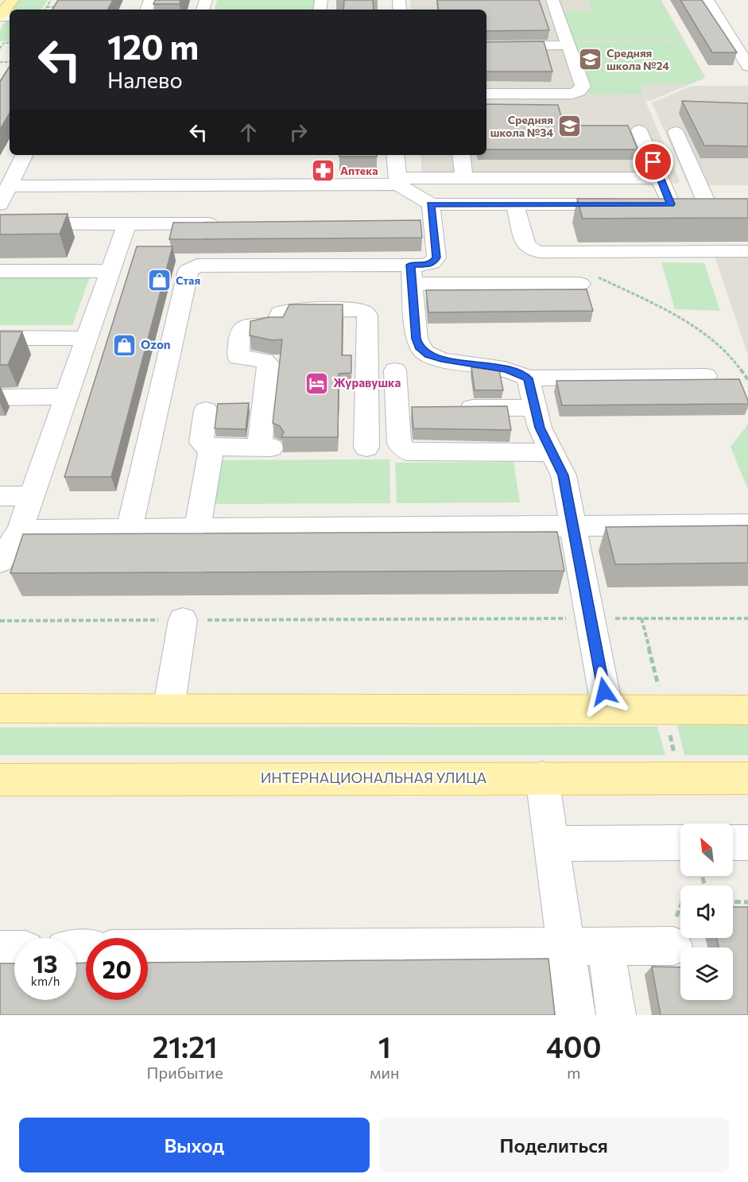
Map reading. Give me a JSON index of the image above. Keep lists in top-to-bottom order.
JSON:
{
  "streets": {
    "main road": ["ИНТЕРНАЦИОНАЛЬНАЯ УЛИЦА"]
  },
  "places": {
    "school or university": ["Средняя школа №24", "Средняя школа №34"],
    "pharmacy": ["Аптека"],
    "shop": ["Стая", "Ozon"],
    "hotel": ["Журавушка"]
  },
  "north": "top left",
  "page": {
    "turn": ["120 m", "Налево"],
    "speed": "13 km/h",
    "limit": "20",
    "eta": [
      "21:21",
      "Прибытие",
      "1",
      "мин",
      "400",
      "m"
    ],
    "buttons": ["Выход", "Поделиться"]
  }
}
